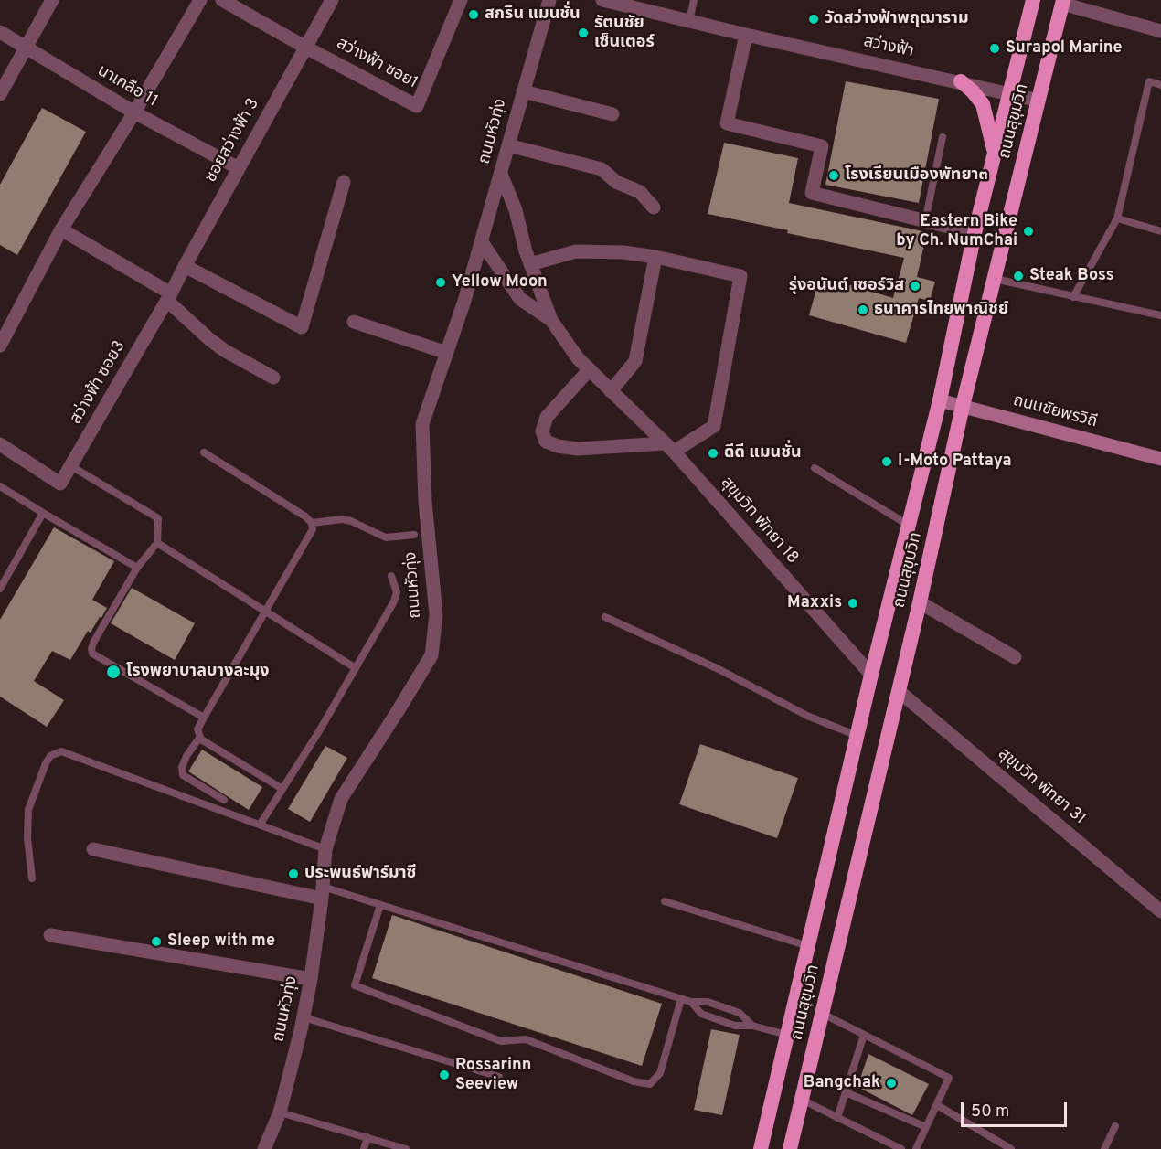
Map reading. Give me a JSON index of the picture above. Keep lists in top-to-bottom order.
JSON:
{
  "streets": {
    "highway": ["ถนนสุขุมวิท"],
    "main road": ["ถนนชัยพรวิถี"],
    "street": [
      "สว่างฟ้า",
      "สว่างฟ้า ซอย1",
      "นาเกลือ 11",
      "ถนนหัวทุ่ง",
      "ซอยสว่างฟ้า 3",
      "สว่างฟ้า ซอย3",
      "สุขุมวิท พัทยา 18",
      "สุขุมวิท พัทยา 31"
    ]
  },
  "crossings": [
    ["สว่างฟ้า", "ถนนสุขุมวิท"],
    ["สว่างฟ้า ซอย1", "ซอยสว่างฟ้า 3"],
    ["นาเกลือ 11", "ซอยสว่างฟ้า 3"],
    ["ถนนสุขุมวิท", "ถนนชัยพรวิถี"],
    ["ถนนสุขุมวิท", "สุขุมวิท พัทยา 18"],
    ["ถนนสุขุมวิท", "สุขุมวิท พัทยา 31"],
    ["ถนนหัวทุ่ง", "สุขุมวิท พัทยา 18"],
    ["ซอยสว่างฟ้า 3", "สว่างฟ้า ซอย3"]
  ],
  "places": [
    "สกรีน แมนชั่น",
    "วัดสว่างฟ้าพฤฒาราม",
    "รัตนชัย เซ็นเตอร์",
    "Surapol Marine",
    "โรงเรียนเมืองพัทยา๓",
    "Eastern Bike by Ch. NumChai",
    "Steak Boss",
    "Yellow Moon",
    "รุ่งอนันต์ เซอร์วิส",
    "ธนาคารไทยพาณิชย์",
    "ดีดี แมนชั่น",
    "I-Moto Pattaya",
    "Maxxis",
    "โรงพยาบาลบางละมุง",
    "ประพนธ์ฟาร์มาซี",
    "Sleep with me",
    "Rossarinn Seeview",
    "Bangchak"
  ],
  "scale_bar": "50 m"
}
